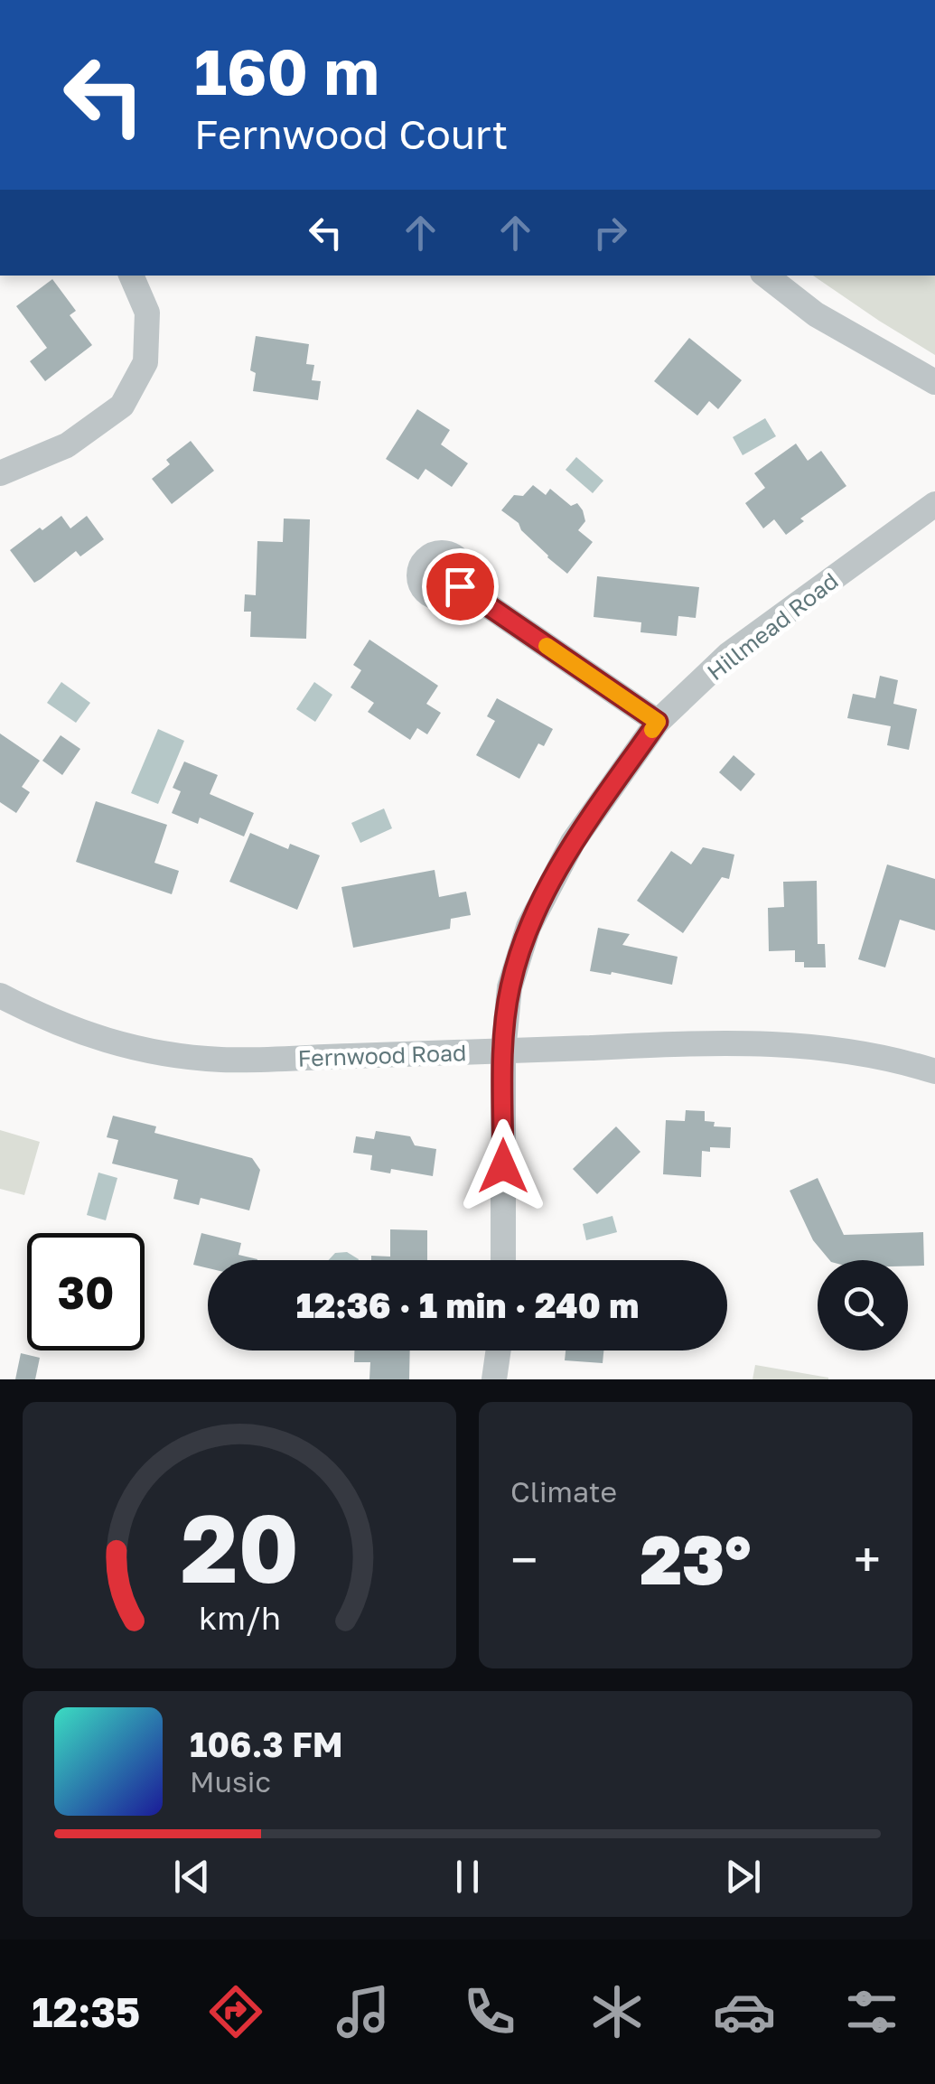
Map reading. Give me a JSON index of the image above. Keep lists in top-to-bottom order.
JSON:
{
  "streets": {
    "street": ["Hillmead Road", "Fernwood Road"]
  },
  "crossings": [
    ["Hillmead Road", "Fernwood Road"]
  ],
  "page": {
    "turn": ["160 m", "Fernwood Court"],
    "limit": "30",
    "trip": "12:36 · 1 min · 240 m",
    "tile": "Climate",
    "heat": ["−", "23°", "+"],
    "song": ["106.3 FM", "Music"],
    "tabs": "12:35",
    "gauge": ["20", "km/h"]
  }
}
